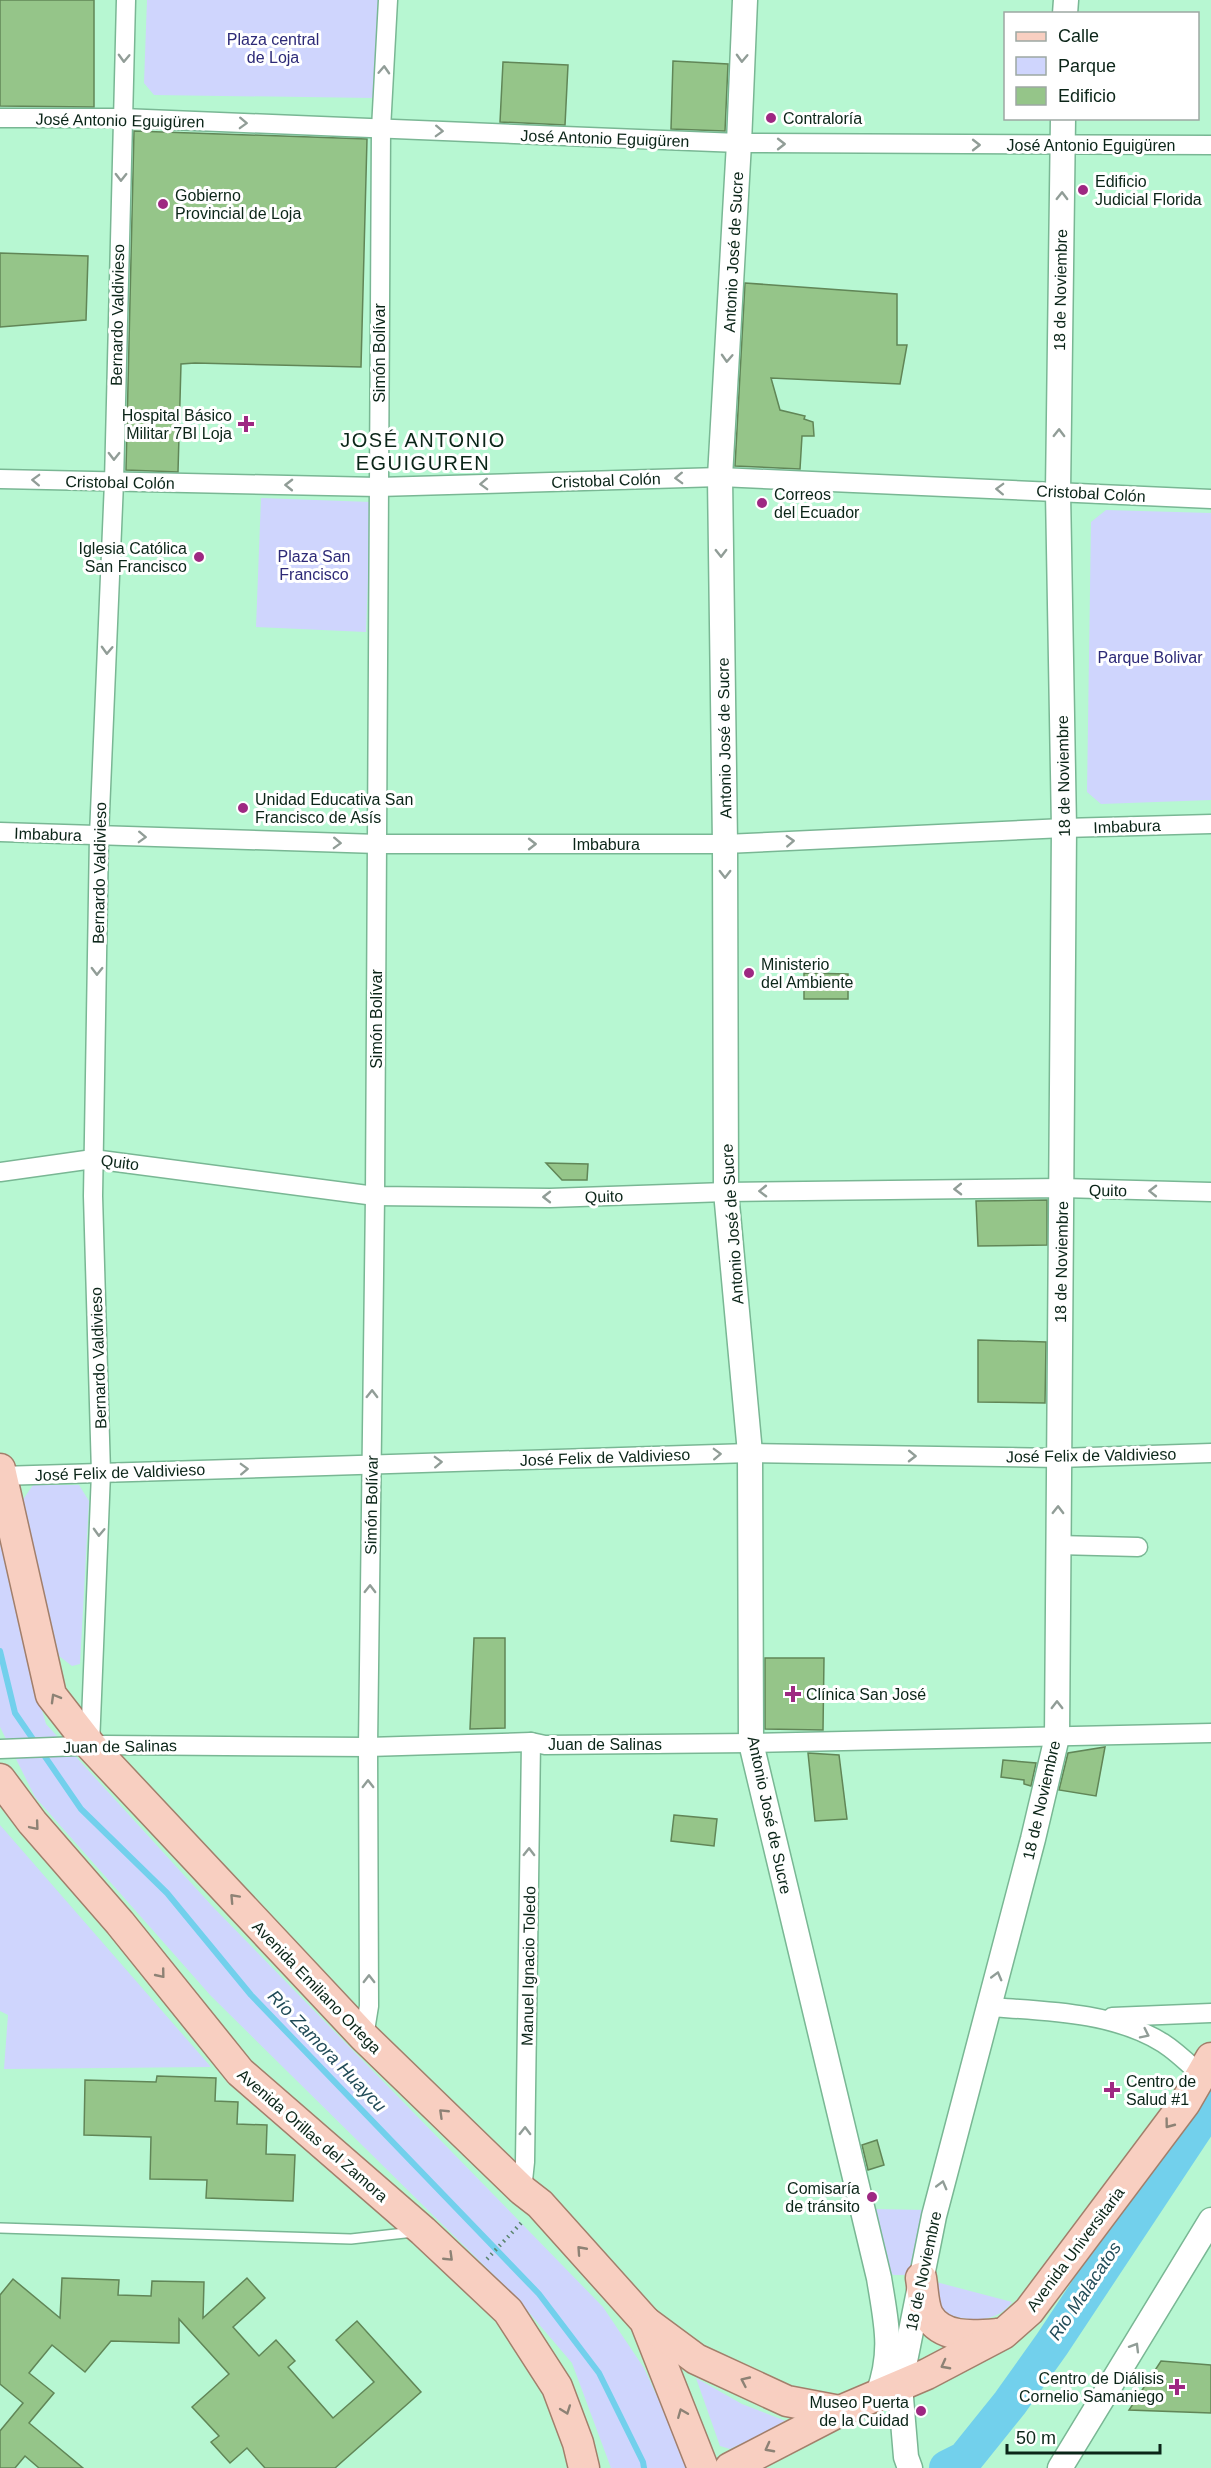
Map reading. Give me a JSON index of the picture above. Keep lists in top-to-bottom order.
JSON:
{
  "streets": {
    "main road": ["Avenida Emiliano Ortega", "Avenida Orillas del Zamora", "Avenida Universitaria"],
    "street": [
      "José Antonio Eguigüren",
      "Antonio José de Sucre",
      "18 de Noviembre",
      "Bernardo Valdivieso",
      "Simón Bolívar",
      "Cristobal Colón",
      "Imbabura",
      "Quito",
      "José Felix de Valdivieso",
      "Juan de Salinas",
      "Manuel Ignacio Toledo"
    ]
  },
  "crossings": [
    ["José Antonio Eguigüren", "Antonio José de Sucre"],
    ["José Antonio Eguigüren", "18 de Noviembre"],
    ["José Antonio Eguigüren", "Bernardo Valdivieso"],
    ["José Antonio Eguigüren", "Simón Bolívar"],
    ["Antonio José de Sucre", "18 de Noviembre"],
    ["Antonio José de Sucre", "Cristobal Colón"],
    ["Antonio José de Sucre", "Imbabura"],
    ["Antonio José de Sucre", "Quito"],
    ["Antonio José de Sucre", "José Felix de Valdivieso"],
    ["Antonio José de Sucre", "Juan de Salinas"],
    ["Antonio José de Sucre", "Avenida Universitaria"],
    ["18 de Noviembre", "Cristobal Colón"],
    ["18 de Noviembre", "Imbabura"],
    ["18 de Noviembre", "Quito"],
    ["18 de Noviembre", "José Felix de Valdivieso"],
    ["18 de Noviembre", "Juan de Salinas"],
    ["18 de Noviembre", "Avenida Universitaria"],
    ["Bernardo Valdivieso", "Cristobal Colón"],
    ["Bernardo Valdivieso", "Imbabura"],
    ["Bernardo Valdivieso", "Quito"],
    ["Bernardo Valdivieso", "José Felix de Valdivieso"],
    ["Bernardo Valdivieso", "Juan de Salinas"],
    ["Bernardo Valdivieso", "Avenida Emiliano Ortega"],
    ["Simón Bolívar", "Cristobal Colón"],
    ["Simón Bolívar", "Imbabura"],
    ["Simón Bolívar", "Quito"],
    ["Simón Bolívar", "José Felix de Valdivieso"],
    ["Simón Bolívar", "Juan de Salinas"],
    ["Simón Bolívar", "Avenida Emiliano Ortega"],
    ["José Felix de Valdivieso", "Avenida Emiliano Ortega"],
    ["Juan de Salinas", "Manuel Ignacio Toledo"],
    ["Juan de Salinas", "Avenida Emiliano Ortega"],
    ["Manuel Ignacio Toledo", "Avenida Emiliano Ortega"]
  ],
  "one_way": [
    "José Antonio Eguigüren",
    "Antonio José de Sucre",
    "18 de Noviembre",
    "Bernardo Valdivieso",
    "Simón Bolívar",
    "Cristobal Colón",
    "Imbabura",
    "Quito",
    "José Felix de Valdivieso",
    "Manuel Ignacio Toledo",
    "Avenida Emiliano Ortega",
    "Avenida Orillas del Zamora",
    "Avenida Universitaria"
  ],
  "districts": ["JOSÉ ANTONIO EGUIGUREN"],
  "water": ["Río Zamora Huaycu", "Rio Malacatos"],
  "parks": ["Plaza central de Loja", "Plaza San Francisco", "Parque Bolivar"],
  "places": {
    "other": [
      "Contraloría",
      "Edificio Judicial Florida",
      "Gobierno Provincial de Loja",
      "Correos del Ecuador",
      "Iglesia Católica San Francisco",
      "Unidad Educativa San Francisco de Asís",
      "Ministerio del Ambiente",
      "Comisaría de tránsito",
      "Museo Puerta de la Cuidad"
    ],
    "health": [
      "Hospital Básico Militar 7BI Loja",
      "Clínica San José",
      "Centro de Salud #1",
      "Centro de Diálisis Cornelio Samaniego"
    ]
  },
  "legend": ["Calle", "Parque", "Edificio"],
  "scale_bar": "50 m"
}
